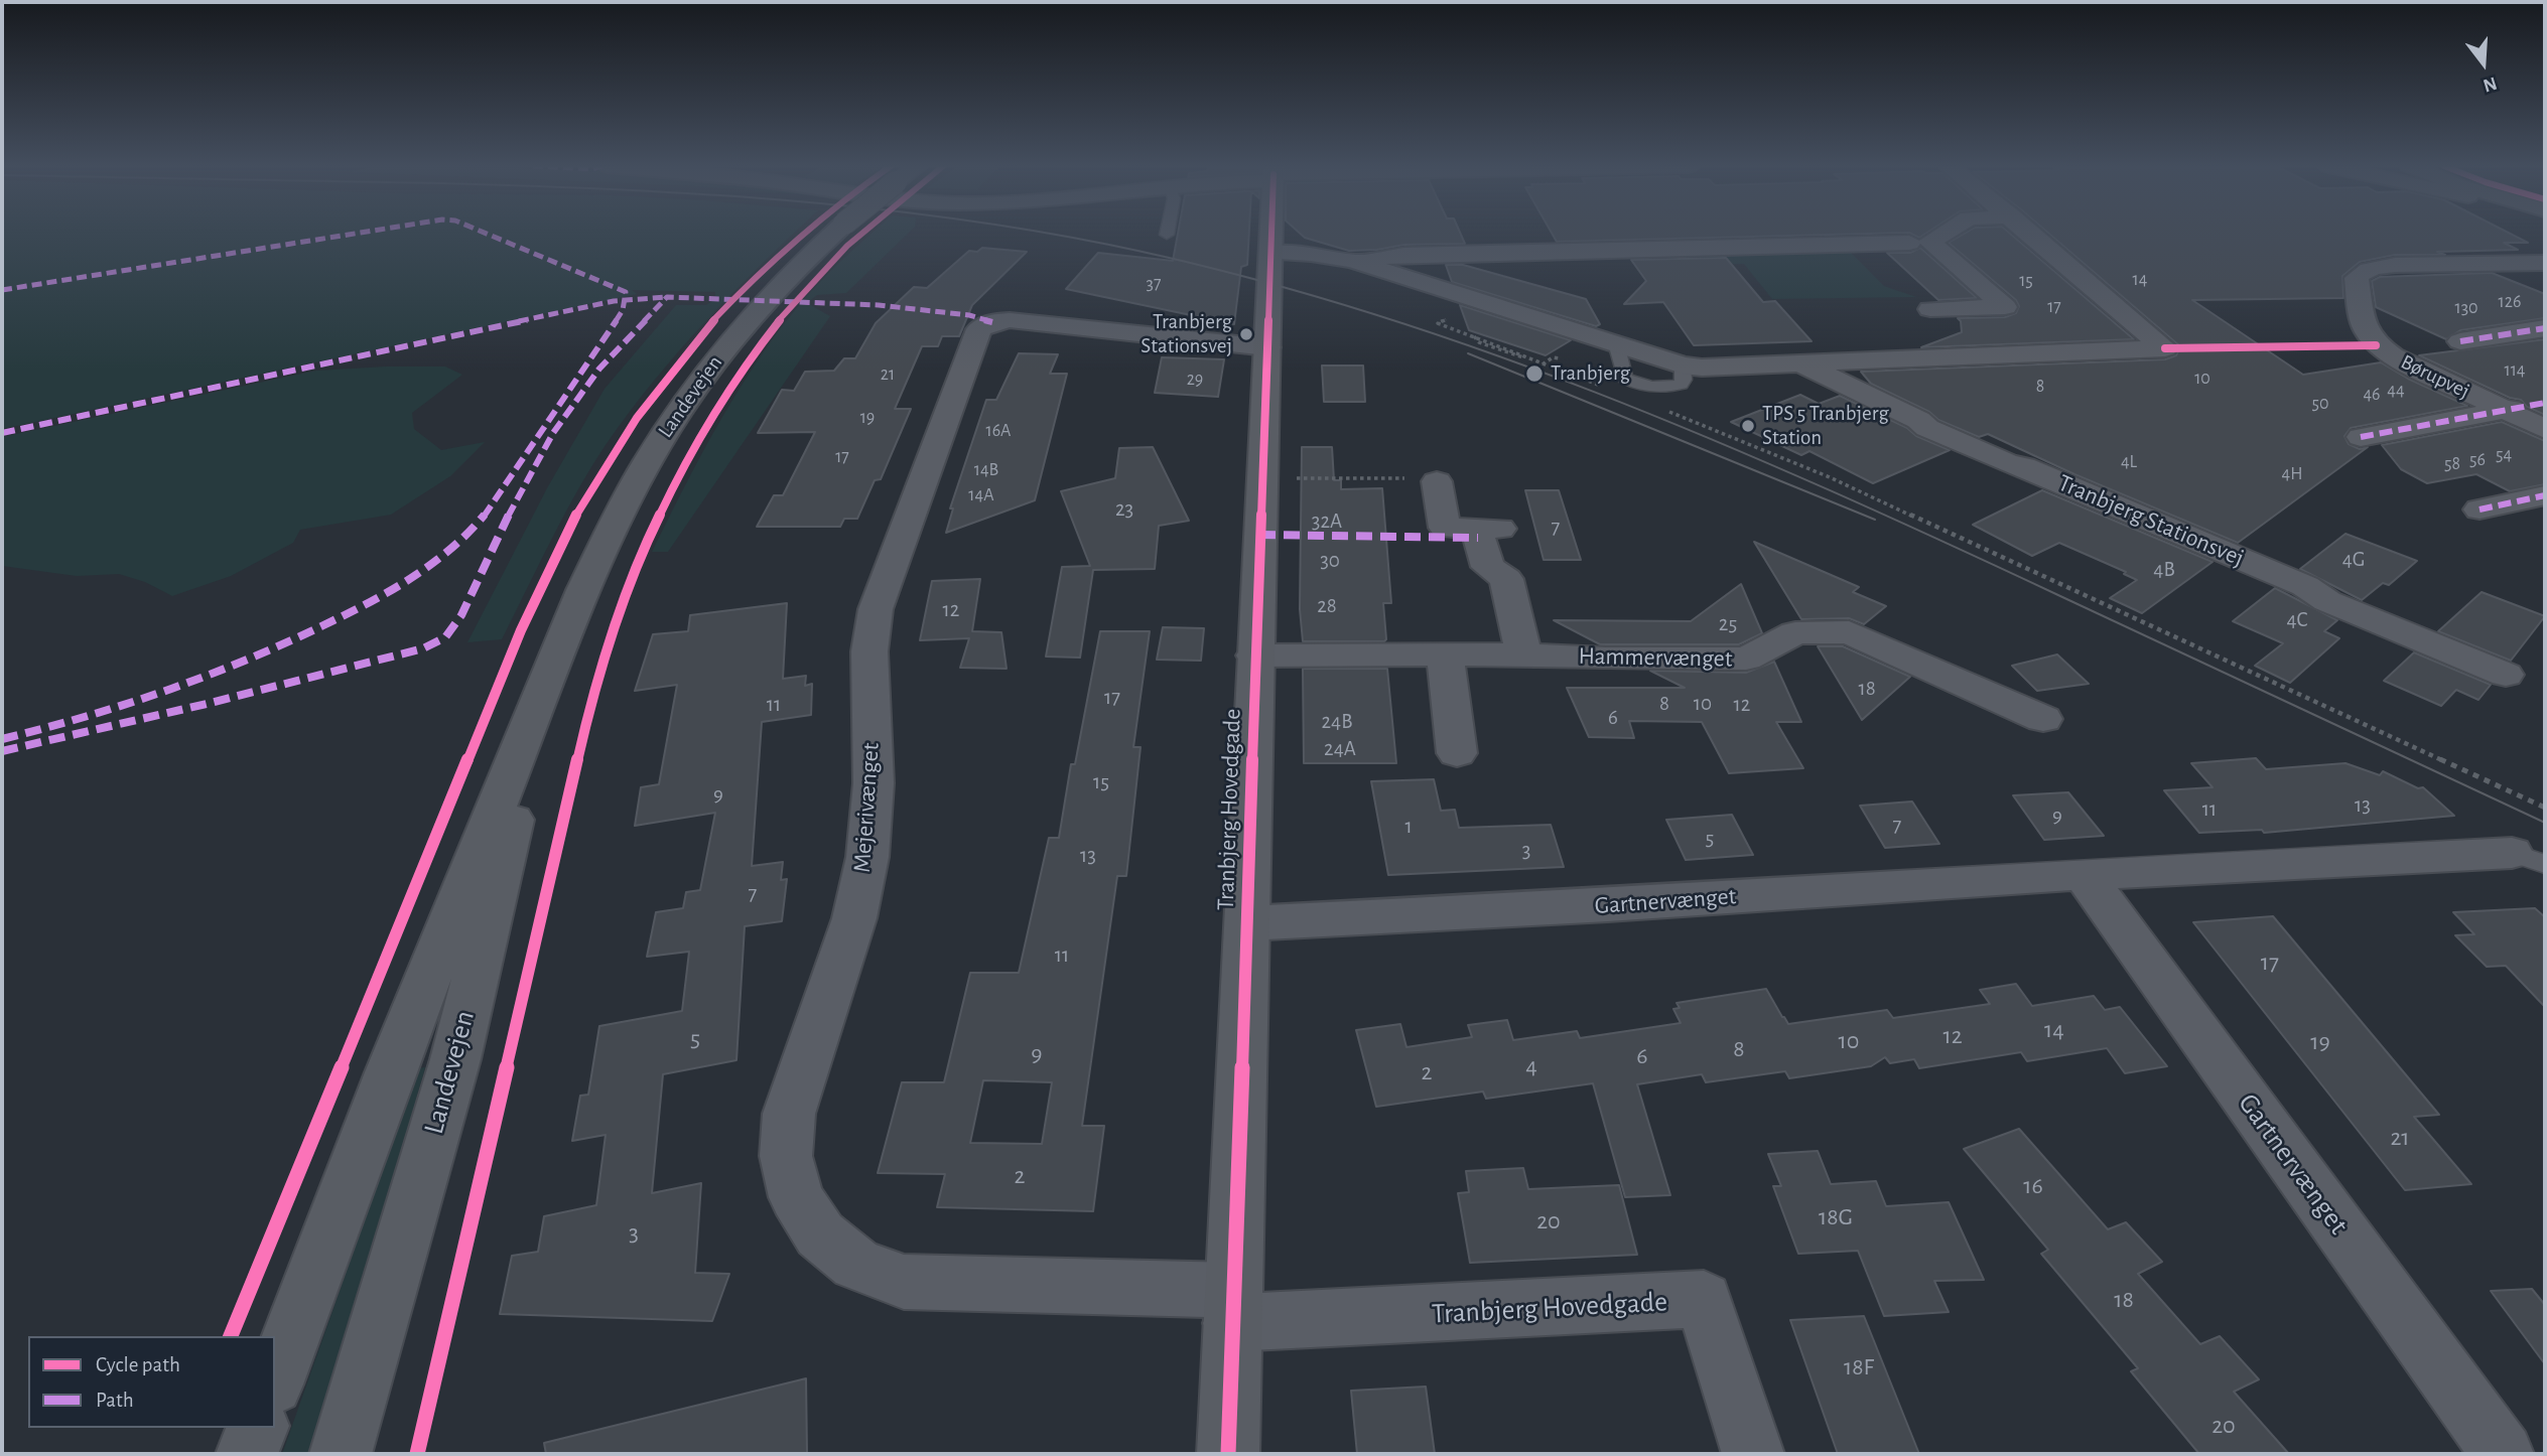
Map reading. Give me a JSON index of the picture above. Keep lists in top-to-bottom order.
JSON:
{
  "streets": {
    "main road": ["Landevejen", "Tranbjerg Hovedgade"],
    "street": [
      "Børupvej",
      "Tranbjerg Stationsvej",
      "Hammervænget",
      "Mejerivænget",
      "Gartnervænget"
    ]
  },
  "crossings": [
    ["Hammervænget", "Tranbjerg Hovedgade"],
    ["Mejerivænget", "Tranbjerg Hovedgade"],
    ["Tranbjerg Hovedgade", "Gartnervænget"]
  ],
  "places": ["Tranbjerg Stationsvej", "Tranbjerg", "TPS 5 Tranbjerg Station"],
  "house_numbers": [
    "14",
    "15",
    "37",
    "126",
    "17",
    "130",
    "114",
    "21",
    "10",
    "29",
    "8",
    "44",
    "46",
    "50",
    "19",
    "16A",
    "54",
    "17",
    "56",
    "4L",
    "58",
    "14B",
    "4H",
    "14A",
    "23",
    "32A",
    "7",
    "4G",
    "30",
    "4B",
    "28",
    "12",
    "4C",
    "25",
    "18",
    "17",
    "8",
    "10",
    "11",
    "12",
    "6",
    "24B",
    "24A",
    "15",
    "9",
    "13",
    "11",
    "9",
    "7",
    "1",
    "5",
    "3",
    "13",
    "7",
    "11",
    "17",
    "14",
    "12",
    "5",
    "10",
    "19",
    "8",
    "9",
    "6",
    "4",
    "2",
    "21",
    "2",
    "16",
    "18G",
    "20",
    "3",
    "18",
    "18F",
    "20"
  ],
  "legend": ["Cycle path", "Path"],
  "north": "bottom"
}
